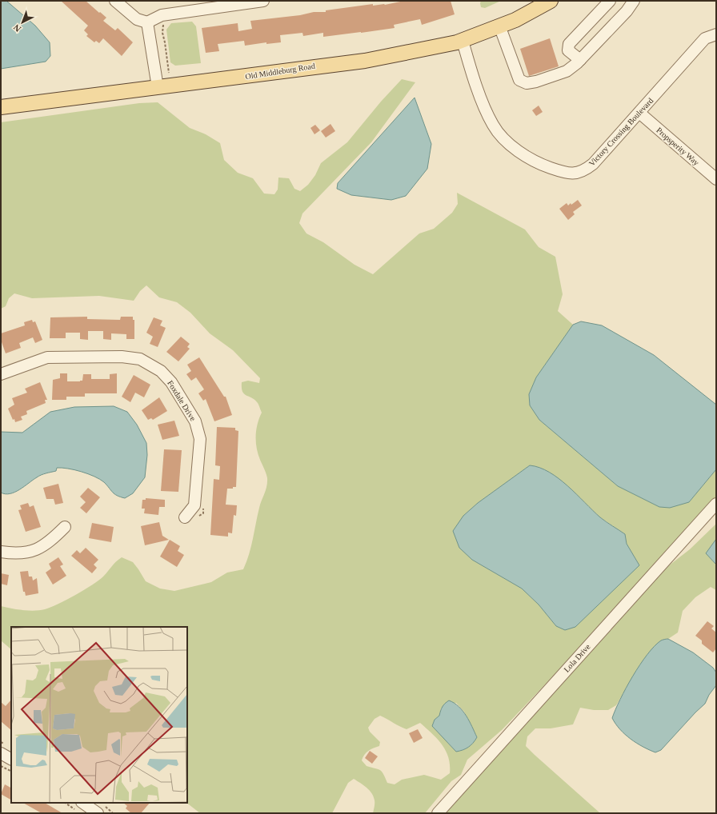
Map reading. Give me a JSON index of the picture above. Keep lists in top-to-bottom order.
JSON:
{
  "streets": {
    "main road": ["Old Middleburg Road"],
    "street": [
      "Victory Crossing Boulevard",
      "Propsperity Way",
      "Foxdale Drive",
      "Lola Drive"
    ]
  },
  "crossings": [
    ["Old Middleburg Road", "Victory Crossing Boulevard"],
    ["Victory Crossing Boulevard", "Propsperity Way"]
  ],
  "north": "bottom left"
}
